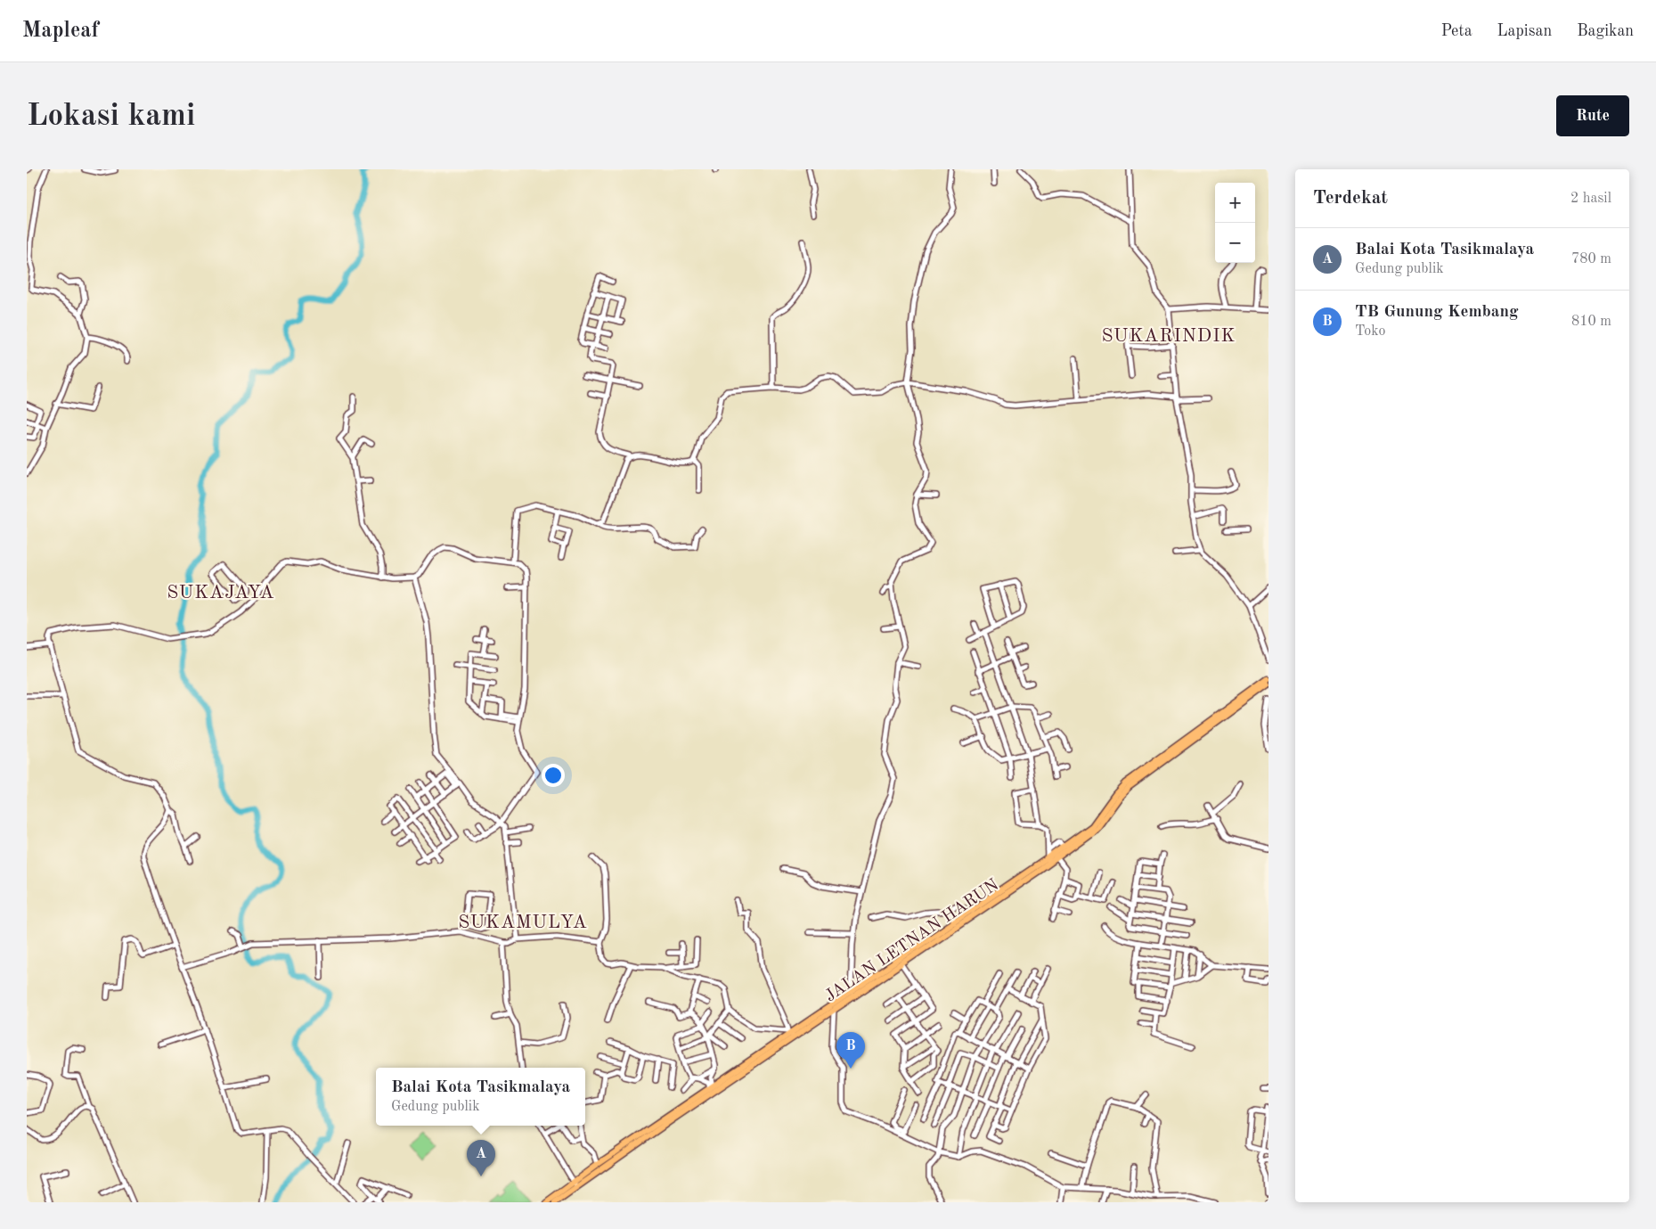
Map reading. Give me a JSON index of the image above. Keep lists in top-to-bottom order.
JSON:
{
  "streets": {
    "main road": ["JALAN LETNAN HARUN"]
  },
  "districts": ["SUKARINDIK", "SUKAJAYA", "SUKAMULYA"],
  "page": {
    "header": "Mapleaf",
    "nav": ["Peta", "Lapisan", "Bagikan"],
    "buttons": "Rute",
    "title": "Lokasi kami",
    "heading": ["Terdekat", "2 hasil"],
    "map_buttons": ["+", "−"],
    "list": [
      {
        "mark": "A",
        "name": "Balai Kota Tasikmalaya",
        "note": "Gedung publik",
        "value": "780 m"
      },
      {
        "mark": "B",
        "name": "TB Gunung Kembang",
        "note": "Toko",
        "value": "810 m"
      }
    ],
    "pins": ["B", "A"],
    "popup": ["Balai Kota Tasikmalaya", "Gedung publik"]
  }
}
